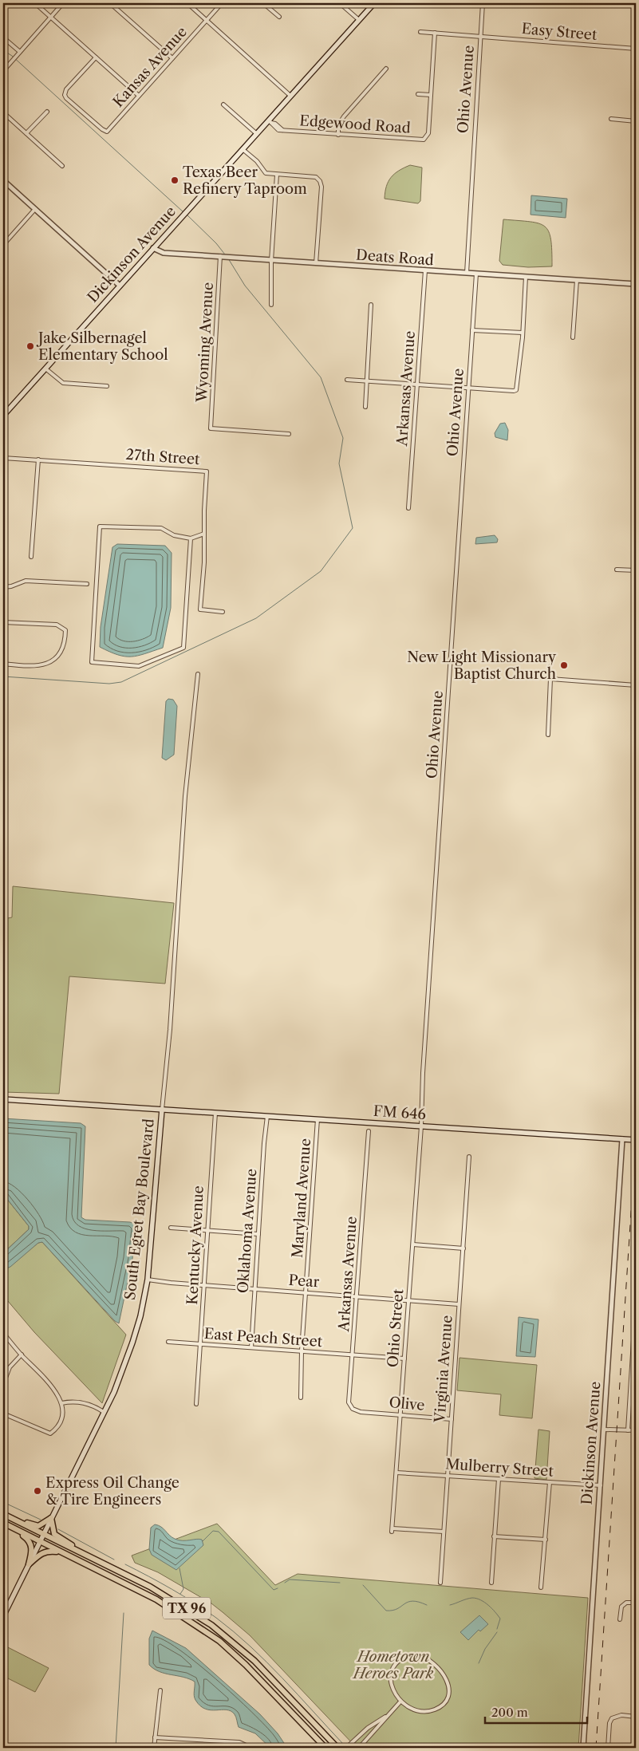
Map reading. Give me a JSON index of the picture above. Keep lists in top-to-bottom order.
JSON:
{
  "streets": {
    "main road": [
      "Dickinson Avenue",
      "FM 646",
      "South Egret Bay Boulevard",
      "TX 96"
    ],
    "street": [
      "Easy Street",
      "Kansas Avenue",
      "Ohio Avenue",
      "Edgewood Road",
      "Deats Road",
      "Wyoming Avenue",
      "Arkansas Avenue",
      "27th Street",
      "Maryland Avenue",
      "Oklahoma Avenue",
      "Kentucky Avenue",
      "Pear",
      "Ohio Street",
      "East Peach Street",
      "Virginia Avenue",
      "Olive",
      "Mulberry Street"
    ]
  },
  "crossings": [
    ["Easy Street", "Ohio Avenue"],
    ["Ohio Avenue", "Deats Road"],
    ["Ohio Avenue", "FM 646"],
    ["Ohio Avenue", "Ohio Street"],
    ["Edgewood Road", "Dickinson Avenue"],
    ["Dickinson Avenue", "Deats Road"],
    ["Dickinson Avenue", "FM 646"],
    ["Dickinson Avenue", "Mulberry Street"],
    ["Deats Road", "Wyoming Avenue"],
    ["Deats Road", "Arkansas Avenue"],
    ["Arkansas Avenue", "Pear"],
    ["Arkansas Avenue", "East Peach Street"],
    ["Arkansas Avenue", "Olive"],
    ["FM 646", "Maryland Avenue"],
    ["FM 646", "South Egret Bay Boulevard"],
    ["FM 646", "Oklahoma Avenue"],
    ["FM 646", "Kentucky Avenue"],
    ["FM 646", "Ohio Street"],
    ["Maryland Avenue", "Pear"],
    ["Maryland Avenue", "East Peach Street"],
    ["South Egret Bay Boulevard", "Pear"],
    ["South Egret Bay Boulevard", "TX 96"],
    ["Oklahoma Avenue", "Pear"],
    ["Oklahoma Avenue", "East Peach Street"],
    ["Kentucky Avenue", "Pear"],
    ["Kentucky Avenue", "East Peach Street"],
    ["Pear", "Ohio Street"],
    ["Pear", "Virginia Avenue"],
    ["Ohio Street", "East Peach Street"],
    ["Ohio Street", "Virginia Avenue"],
    ["Ohio Street", "Olive"],
    ["Ohio Street", "Mulberry Street"],
    ["Virginia Avenue", "Olive"],
    ["Virginia Avenue", "Mulberry Street"]
  ],
  "parks": ["Hometown Heroes Park"],
  "places": [
    "Texas Beer Refinery Taproom",
    "Jake Silbernagel Elementary School",
    "New Light Missionary Baptist Church",
    "Express Oil Change & Tire Engineers"
  ],
  "scale_bar": "200 m"
}
